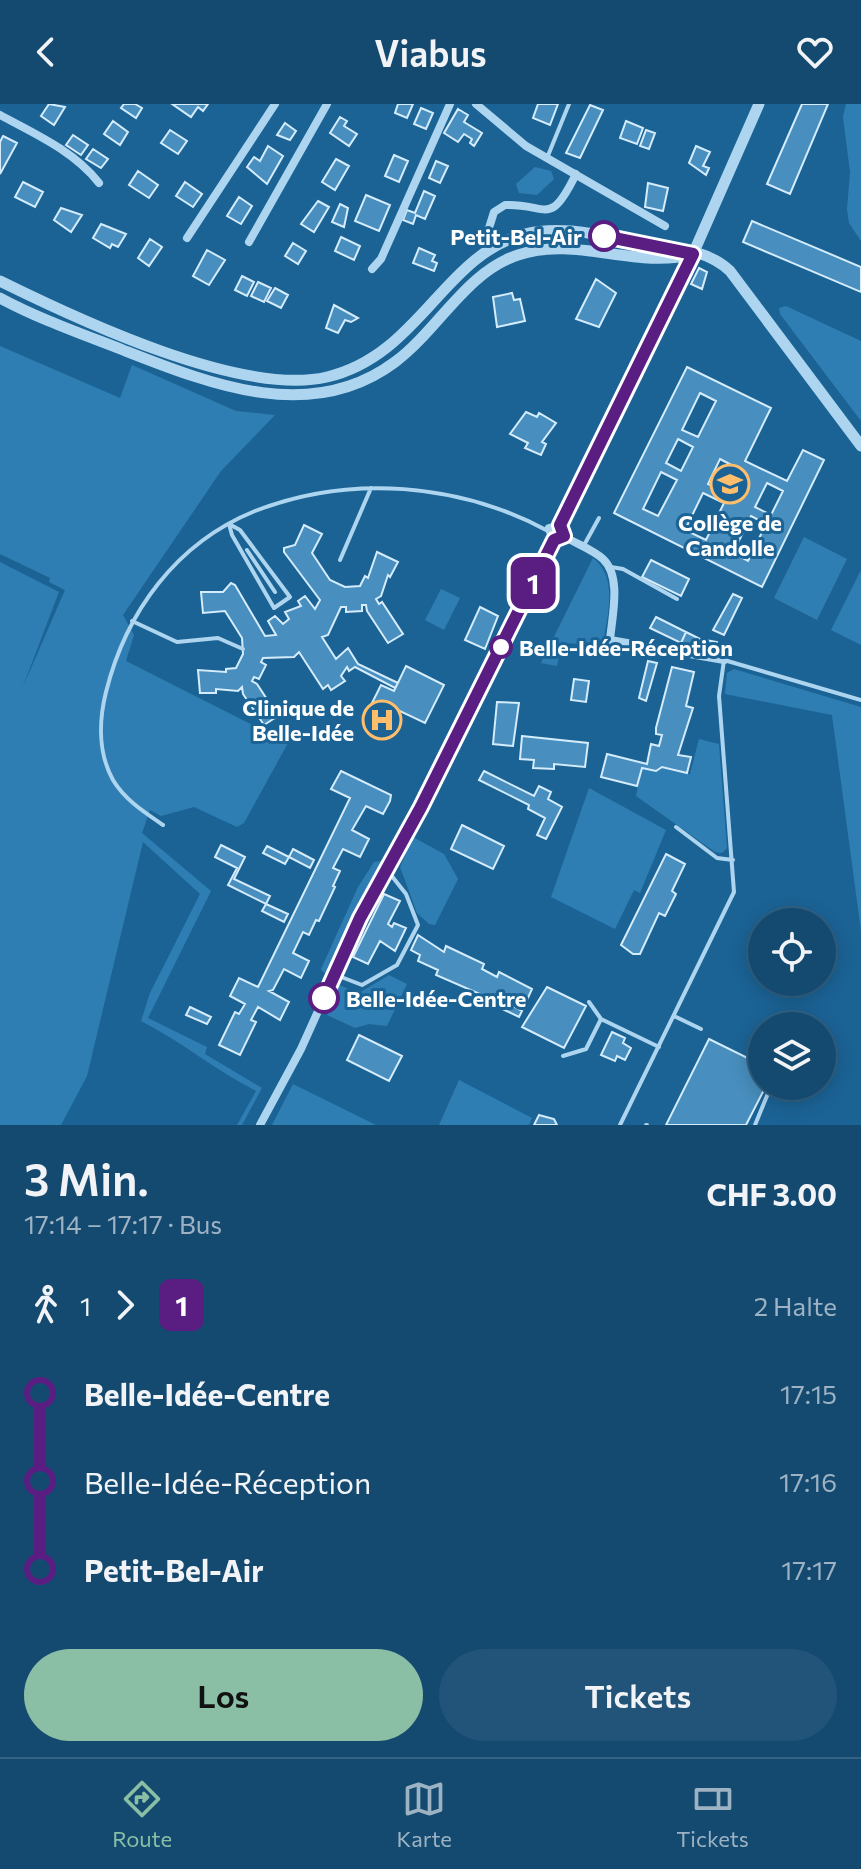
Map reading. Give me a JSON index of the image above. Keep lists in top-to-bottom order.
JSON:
{
  "places": {
    "other": ["Petit-Bel-Air", "Belle-Idée-Réception", "Belle-Idée-Centre"],
    "school or university": ["Collège de Candolle"],
    "hospital": ["Clinique de Belle-Idée"]
  },
  "lines": ["bus line 1"],
  "page": {
    "header": "Viabus",
    "on_map": "1",
    "heading": ["3 Min.", "17:14 – 17:17 · Bus", "CHF 3.00"],
    "legs": ["1", "1", "2 Halte"],
    "list": [
      {
        "name": "Belle-Idée-Centre",
        "value": "17:15"
      },
      {
        "name": "Belle-Idée-Réception",
        "value": "17:16"
      },
      {
        "name": "Petit-Bel-Air",
        "value": "17:17"
      }
    ],
    "buttons": ["Los", "Tickets"],
    "tabs": ["Route", "Karte", "Tickets"]
  }
}
